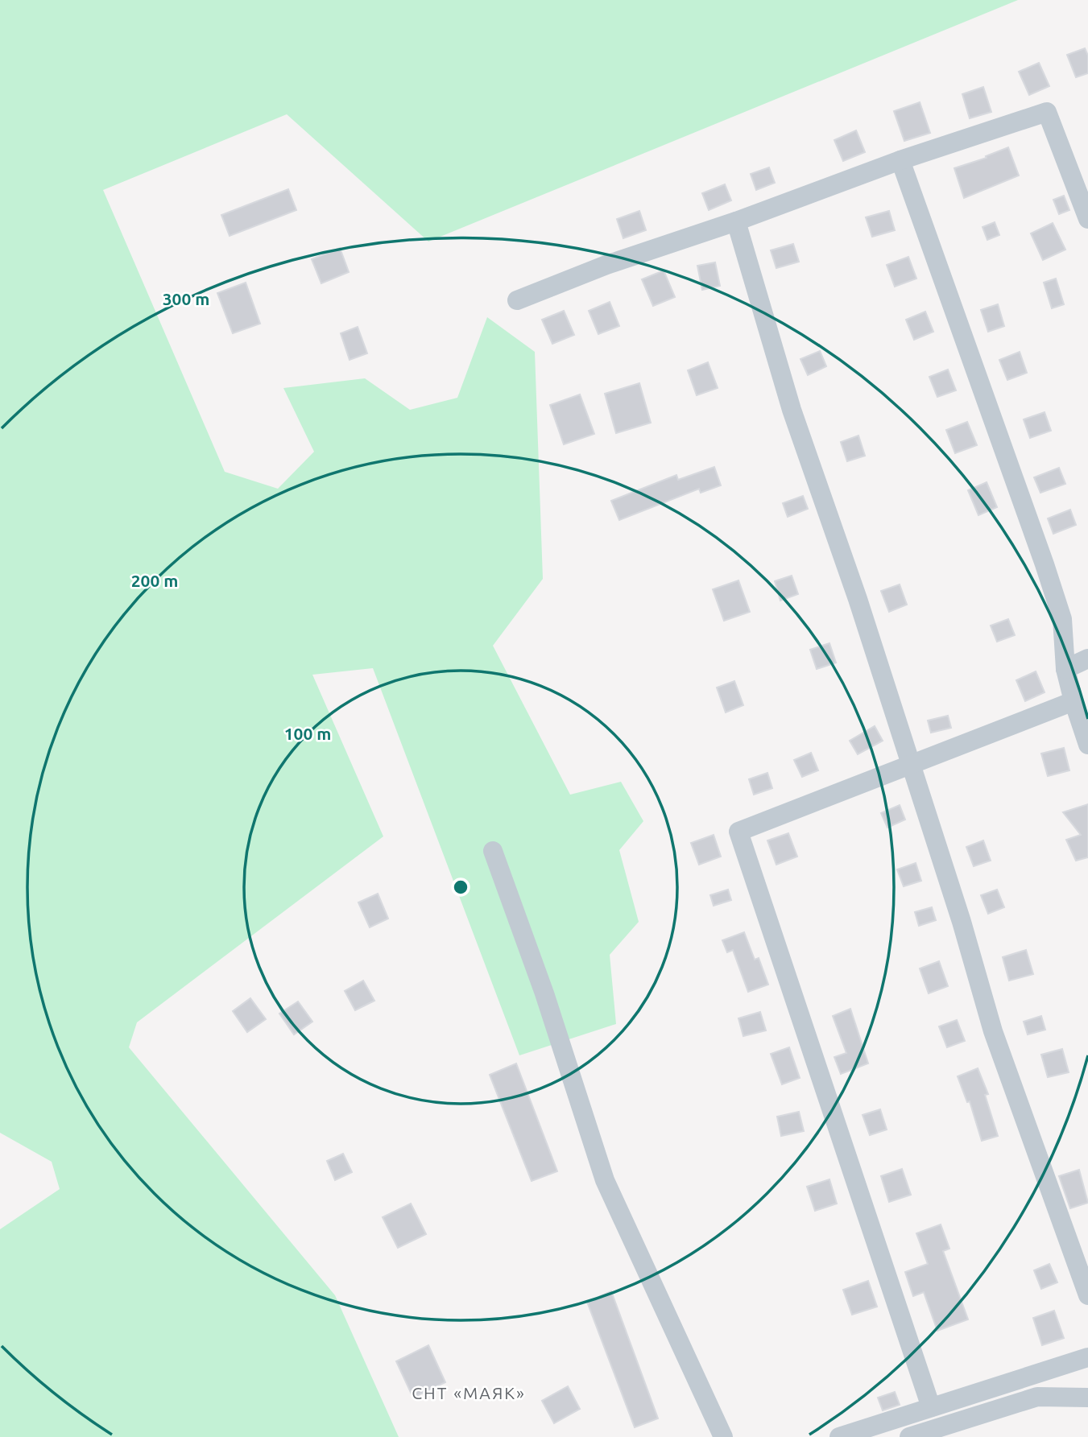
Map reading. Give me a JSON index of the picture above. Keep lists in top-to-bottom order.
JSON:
{
  "districts": ["СНТ «МАЯК»"],
  "rings": ["300 m", "200 m", "100 m"]
}
